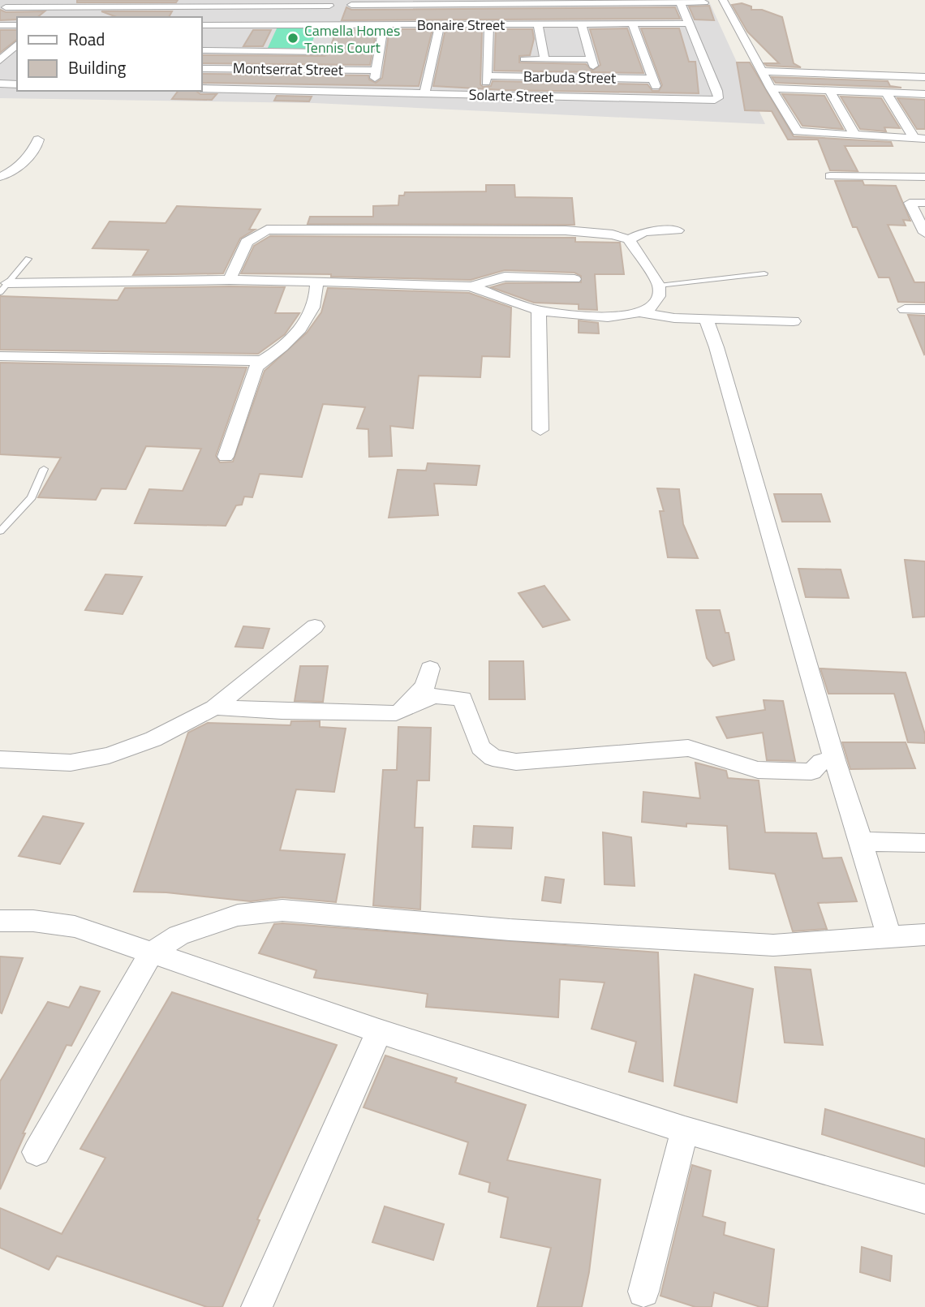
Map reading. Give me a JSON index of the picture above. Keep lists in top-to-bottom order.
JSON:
{
  "streets": {
    "street": [
      "Bonaire Street",
      "Montserrat Street",
      "Barbuda Street",
      "Solarte Street"
    ]
  },
  "crossings": [
    ["Bonaire Street", "Montserrat Street"],
    ["Bonaire Street", "Barbuda Street"],
    ["Bonaire Street", "Solarte Street"]
  ],
  "places": ["Camella Homes Tennis Court"],
  "legend": ["Road", "Building"]
}
